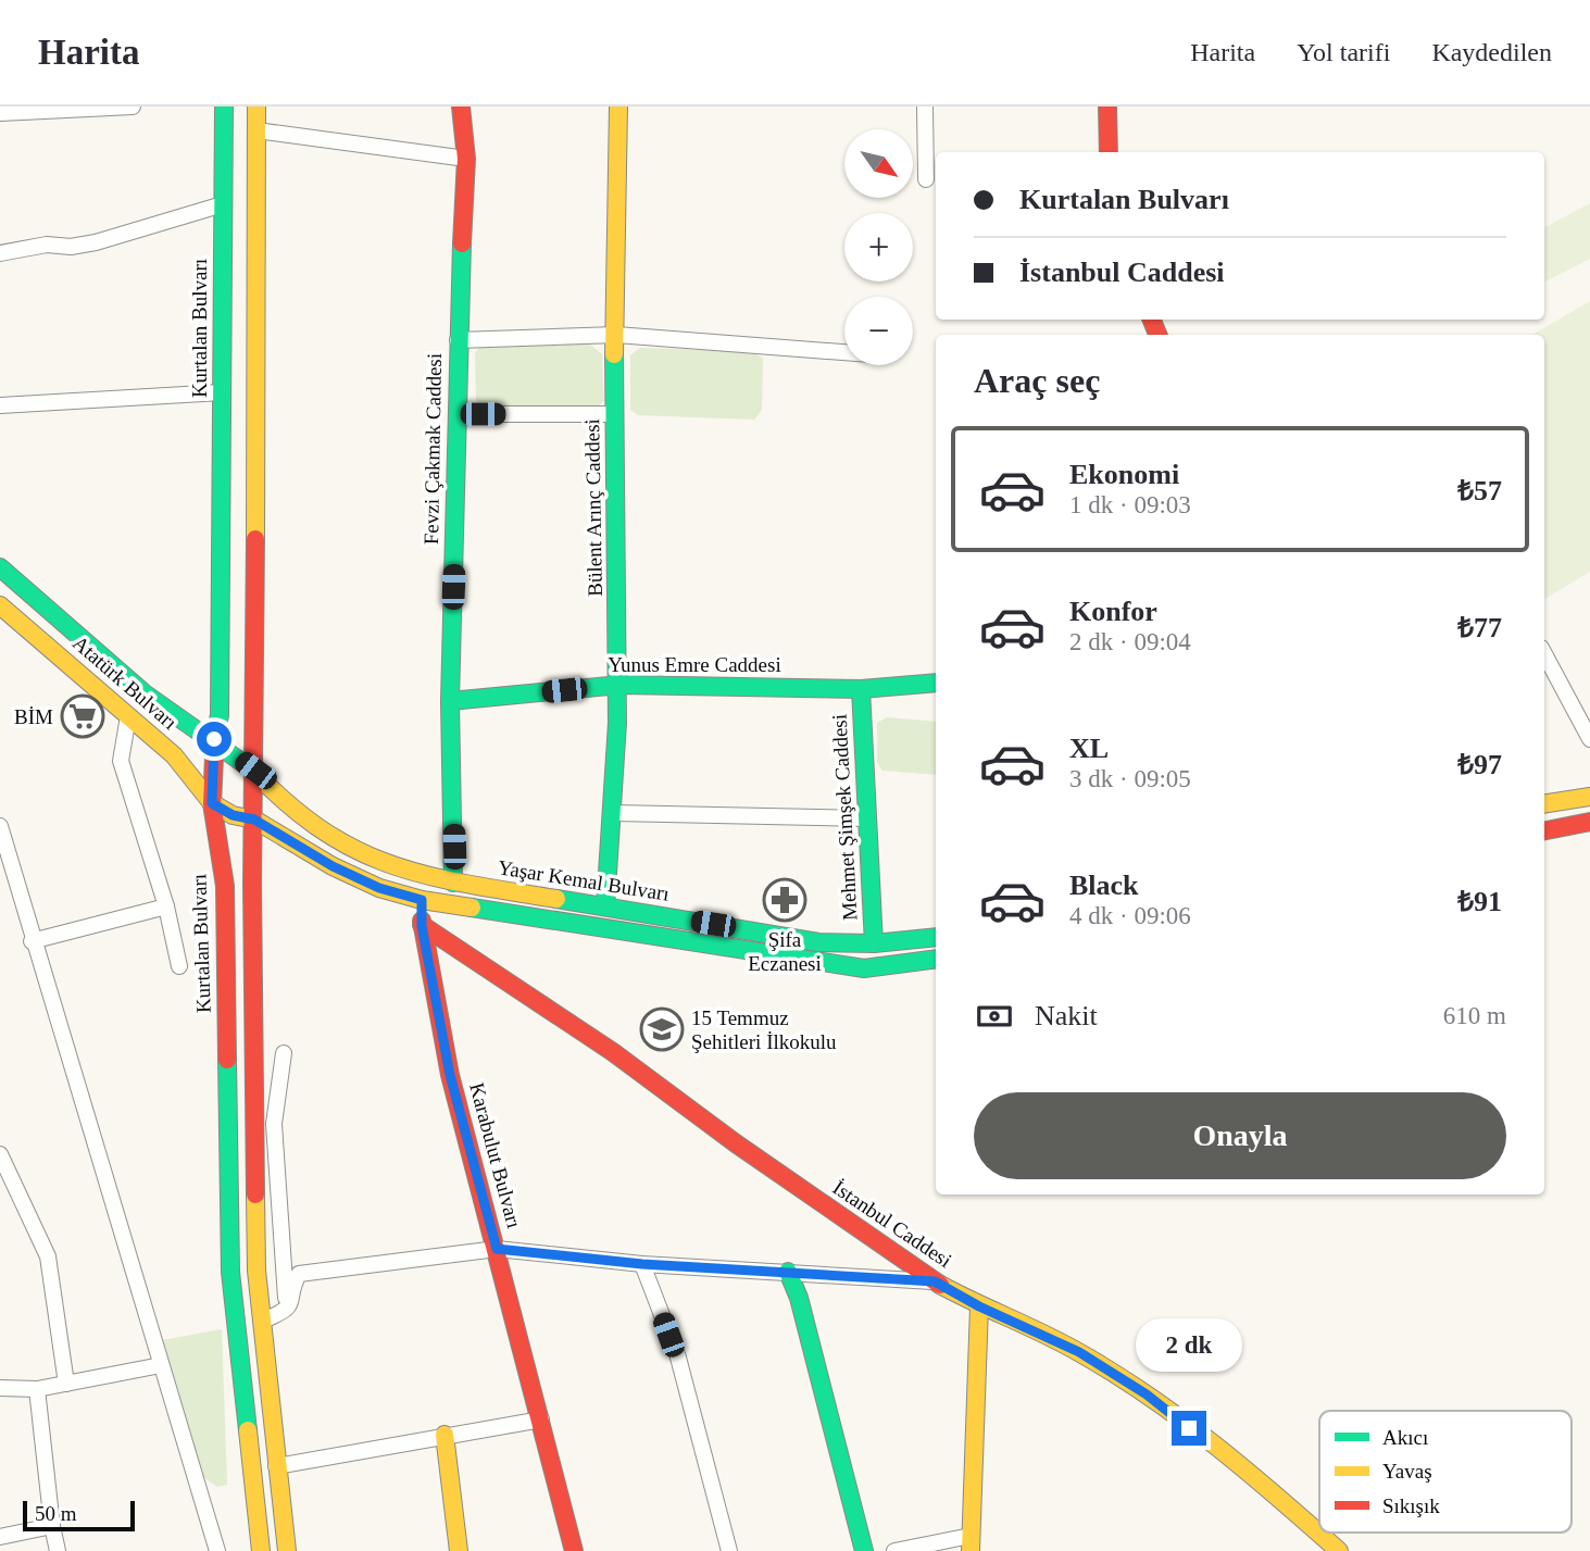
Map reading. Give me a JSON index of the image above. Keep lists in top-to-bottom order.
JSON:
{
  "streets": {
    "main road": [
      "Kurtalan Bulvarı",
      "Fevzi Çakmak Caddesi",
      "Bülent Arınç Caddesi",
      "Yunus Emre Caddesi",
      "Atatürk Bulvarı",
      "Mehmet Şimşek Caddesi",
      "Yaşar Kemal Bulvarı",
      "Karabulut Bulvarı",
      "İstanbul Caddesi"
    ]
  },
  "crossings": [
    ["Kurtalan Bulvarı", "Atatürk Bulvarı"],
    ["Fevzi Çakmak Caddesi", "Yunus Emre Caddesi"],
    ["Fevzi Çakmak Caddesi", "Yaşar Kemal Bulvarı"],
    ["Bülent Arınç Caddesi", "Yunus Emre Caddesi"],
    ["Bülent Arınç Caddesi", "Yaşar Kemal Bulvarı"],
    ["Yunus Emre Caddesi", "Mehmet Şimşek Caddesi"],
    ["Atatürk Bulvarı", "Yaşar Kemal Bulvarı"],
    ["Mehmet Şimşek Caddesi", "Yaşar Kemal Bulvarı"],
    ["Yaşar Kemal Bulvarı", "Karabulut Bulvarı"],
    ["Karabulut Bulvarı", "İstanbul Caddesi"]
  ],
  "places": {
    "supermarket": ["BİM"],
    "pharmacy": ["Şifa Eczanesi"],
    "school or university": ["15 Temmuz Şehitleri İlkokulu"]
  },
  "legend": ["Akıcı", "Yavaş", "Sıkışık"],
  "scale_bar": "50 m",
  "north": "bottom right",
  "page": {
    "header": "Harita",
    "nav": ["Harita", "Yol tarifi", "Kaydedilen"],
    "map_buttons": ["+", "−"],
    "banner": ["Kurtalan Bulvarı", "İstanbul Caddesi"],
    "heading": "Araç seç",
    "list": [
      {
        "name": "Ekonomi",
        "note": "1 dk · 09:03",
        "value": "₺57"
      },
      {
        "name": "Konfor",
        "note": "2 dk · 09:04",
        "value": "₺77"
      },
      {
        "name": "XL",
        "note": "3 dk · 09:05",
        "value": "₺97"
      },
      {
        "name": "Black",
        "note": "4 dk · 09:06",
        "value": "₺91"
      }
    ],
    "pay": ["Nakit", "610 m"],
    "buttons": "Onayla",
    "bubble": "2 dk",
    "scale": "50 m"
  }
}
